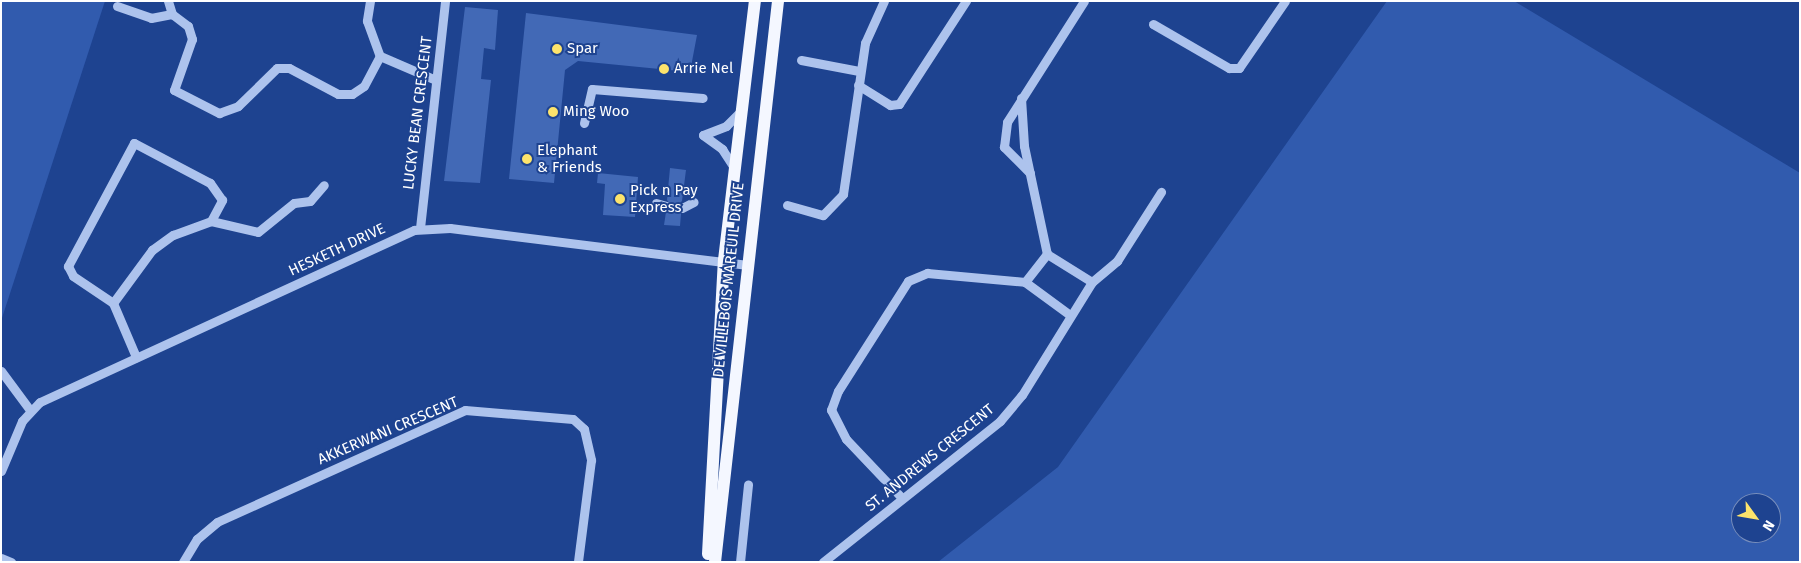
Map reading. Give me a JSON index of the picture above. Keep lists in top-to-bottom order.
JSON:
{
  "streets": {
    "main road": ["DE VILLEBOIS MAREUIL DRIVE"],
    "street": [
      "LUCKY BEAN CRESCENT",
      "HESKETH DRIVE",
      "AKKERWANI CRESCENT",
      "ST. ANDREWS CRESCENT"
    ]
  },
  "crossings": [
    ["LUCKY BEAN CRESCENT", "HESKETH DRIVE"],
    ["HESKETH DRIVE", "DE VILLEBOIS MAREUIL DRIVE"]
  ],
  "places": [
    "Spar",
    "Arrie Nel",
    "Ming Woo",
    "Elephant & Friends",
    "Pick n Pay Express"
  ],
  "north": "bottom right"
}
